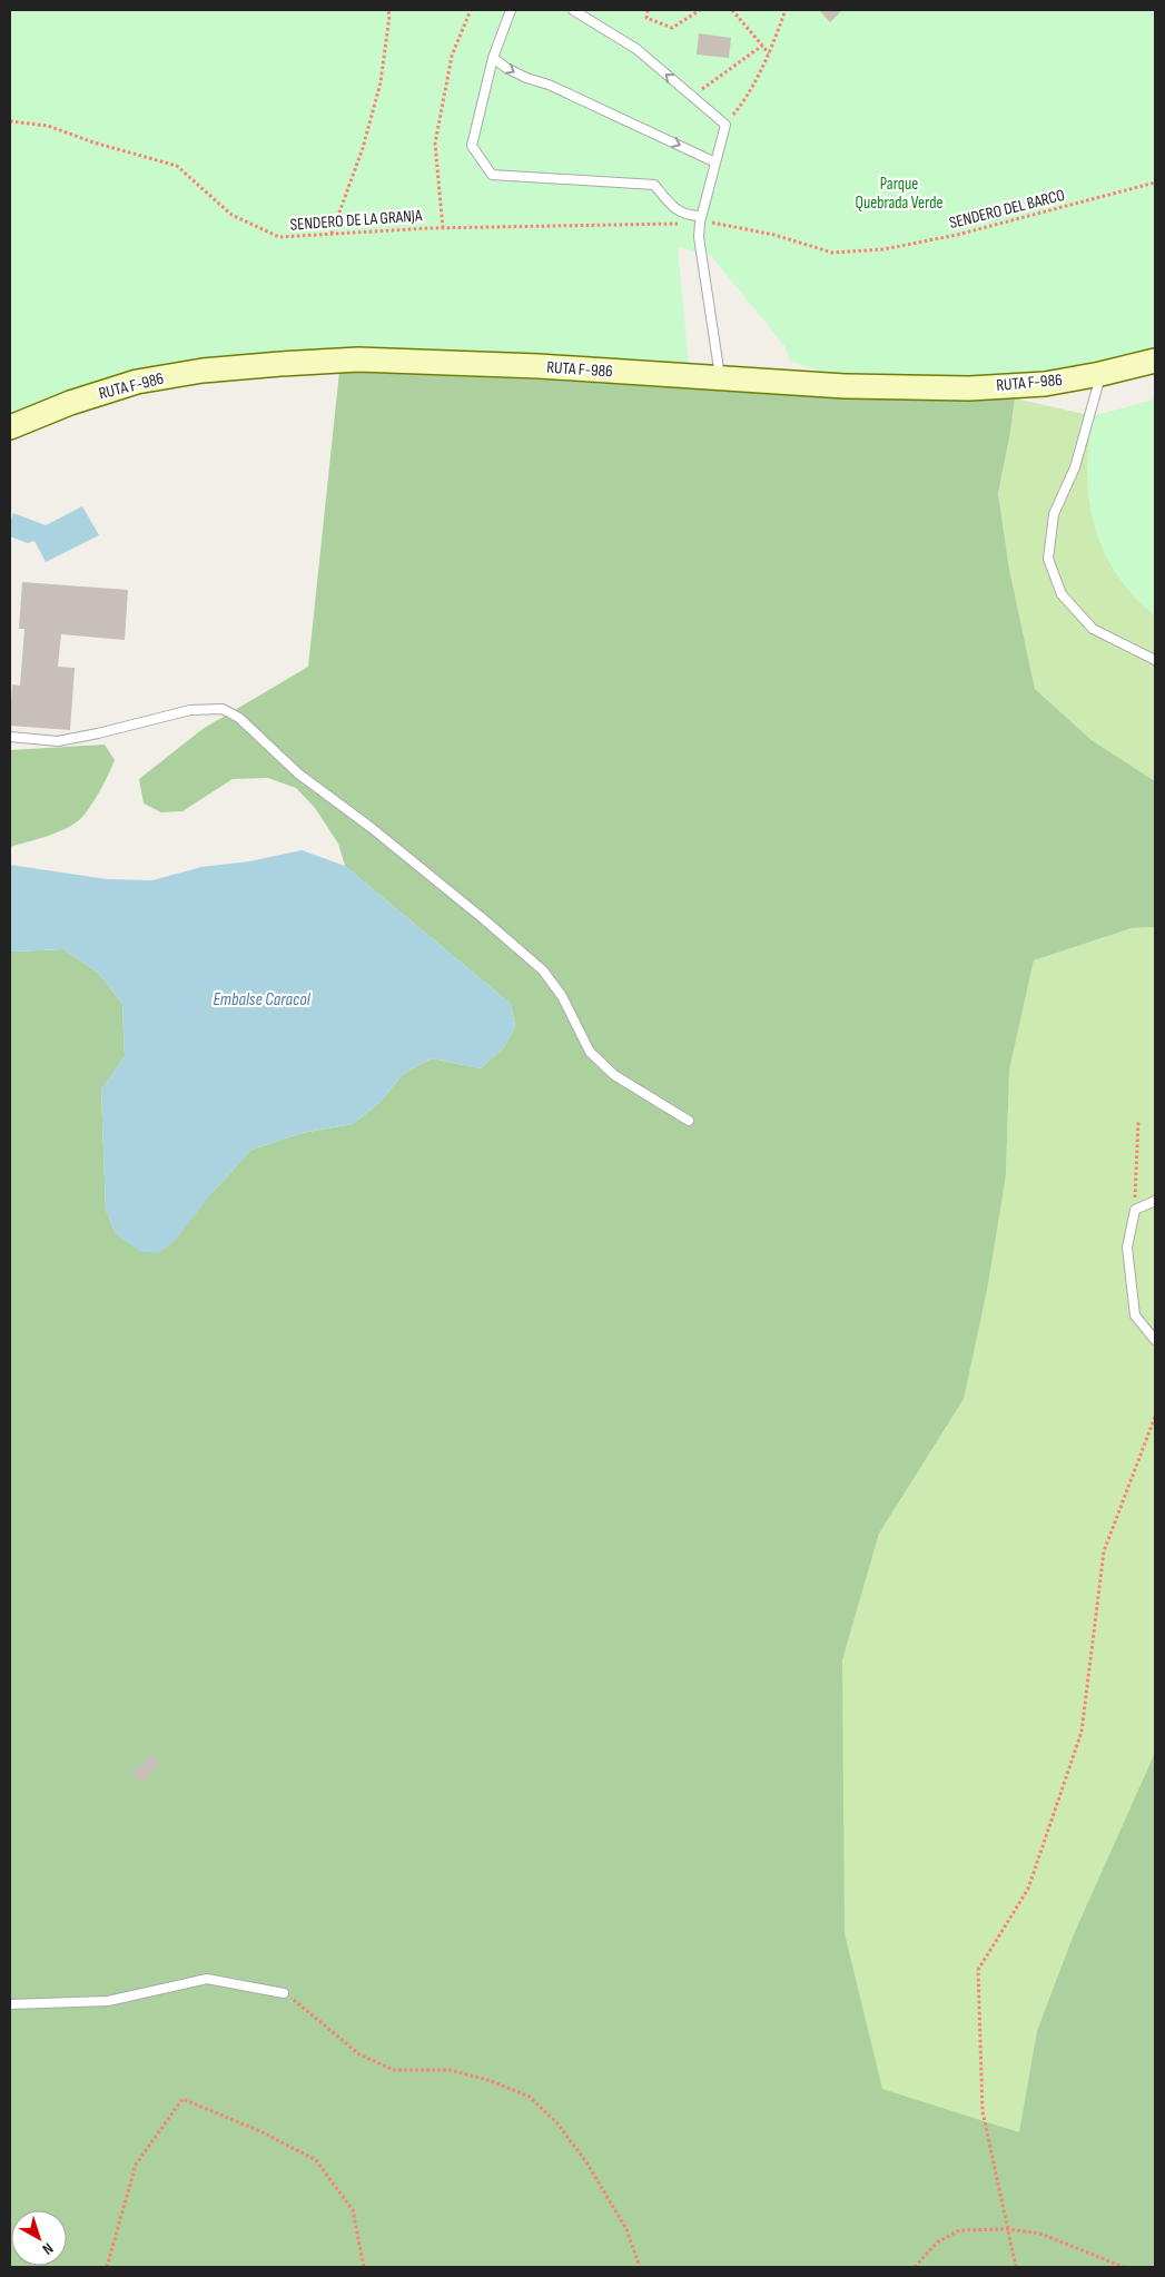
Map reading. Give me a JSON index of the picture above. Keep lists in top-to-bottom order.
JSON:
{
  "streets": {
    "main road": ["RUTA F-986"],
    "path": ["SENDERO DEL BARCO", "SENDERO DE LA GRANJA"]
  },
  "crossings": [
    ["SENDERO DEL BARCO", "SENDERO DE LA GRANJA"]
  ],
  "water": ["Embalse Caracol"],
  "parks": ["Parque Quebrada Verde"],
  "north": "bottom right"
}
